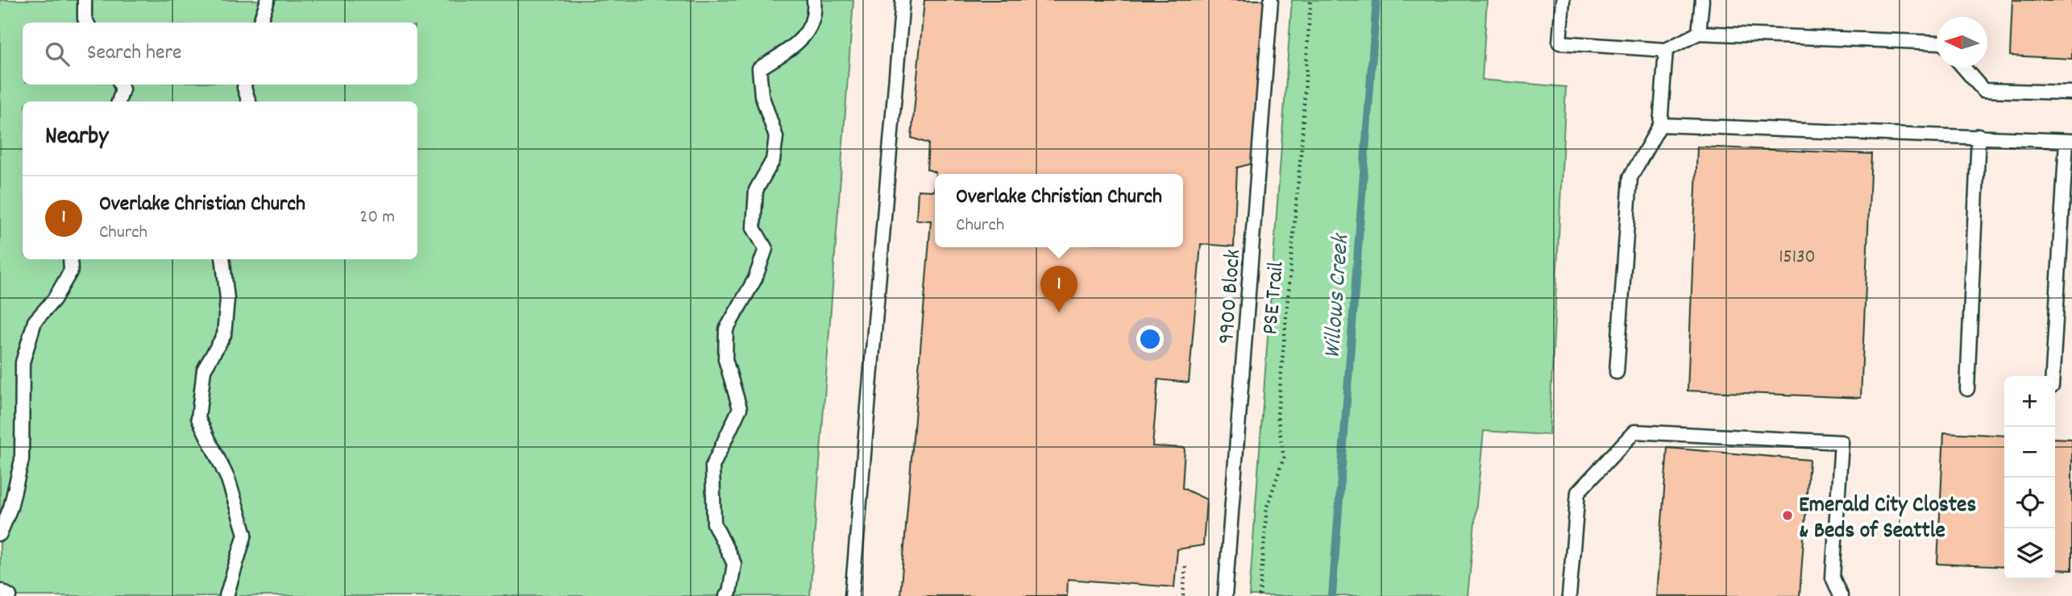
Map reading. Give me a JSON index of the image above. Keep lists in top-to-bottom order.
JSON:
{
  "streets": {
    "lane": ["9900 Block"],
    "path": ["PSE Trail"]
  },
  "water": ["Willows Creek"],
  "places": ["Emerald City Clostes & Beds of Seattle"],
  "house_numbers": ["15130"],
  "north": "left",
  "page": {
    "search": "Search here",
    "heading": "Nearby",
    "popup": ["Overlake Christian Church", "Church"],
    "list": [
      {
        "mark": "1",
        "name": "Overlake Christian Church",
        "note": "Church",
        "value": "20 m"
      }
    ],
    "pins": "1",
    "map_buttons": ["+", "−"]
  }
}
